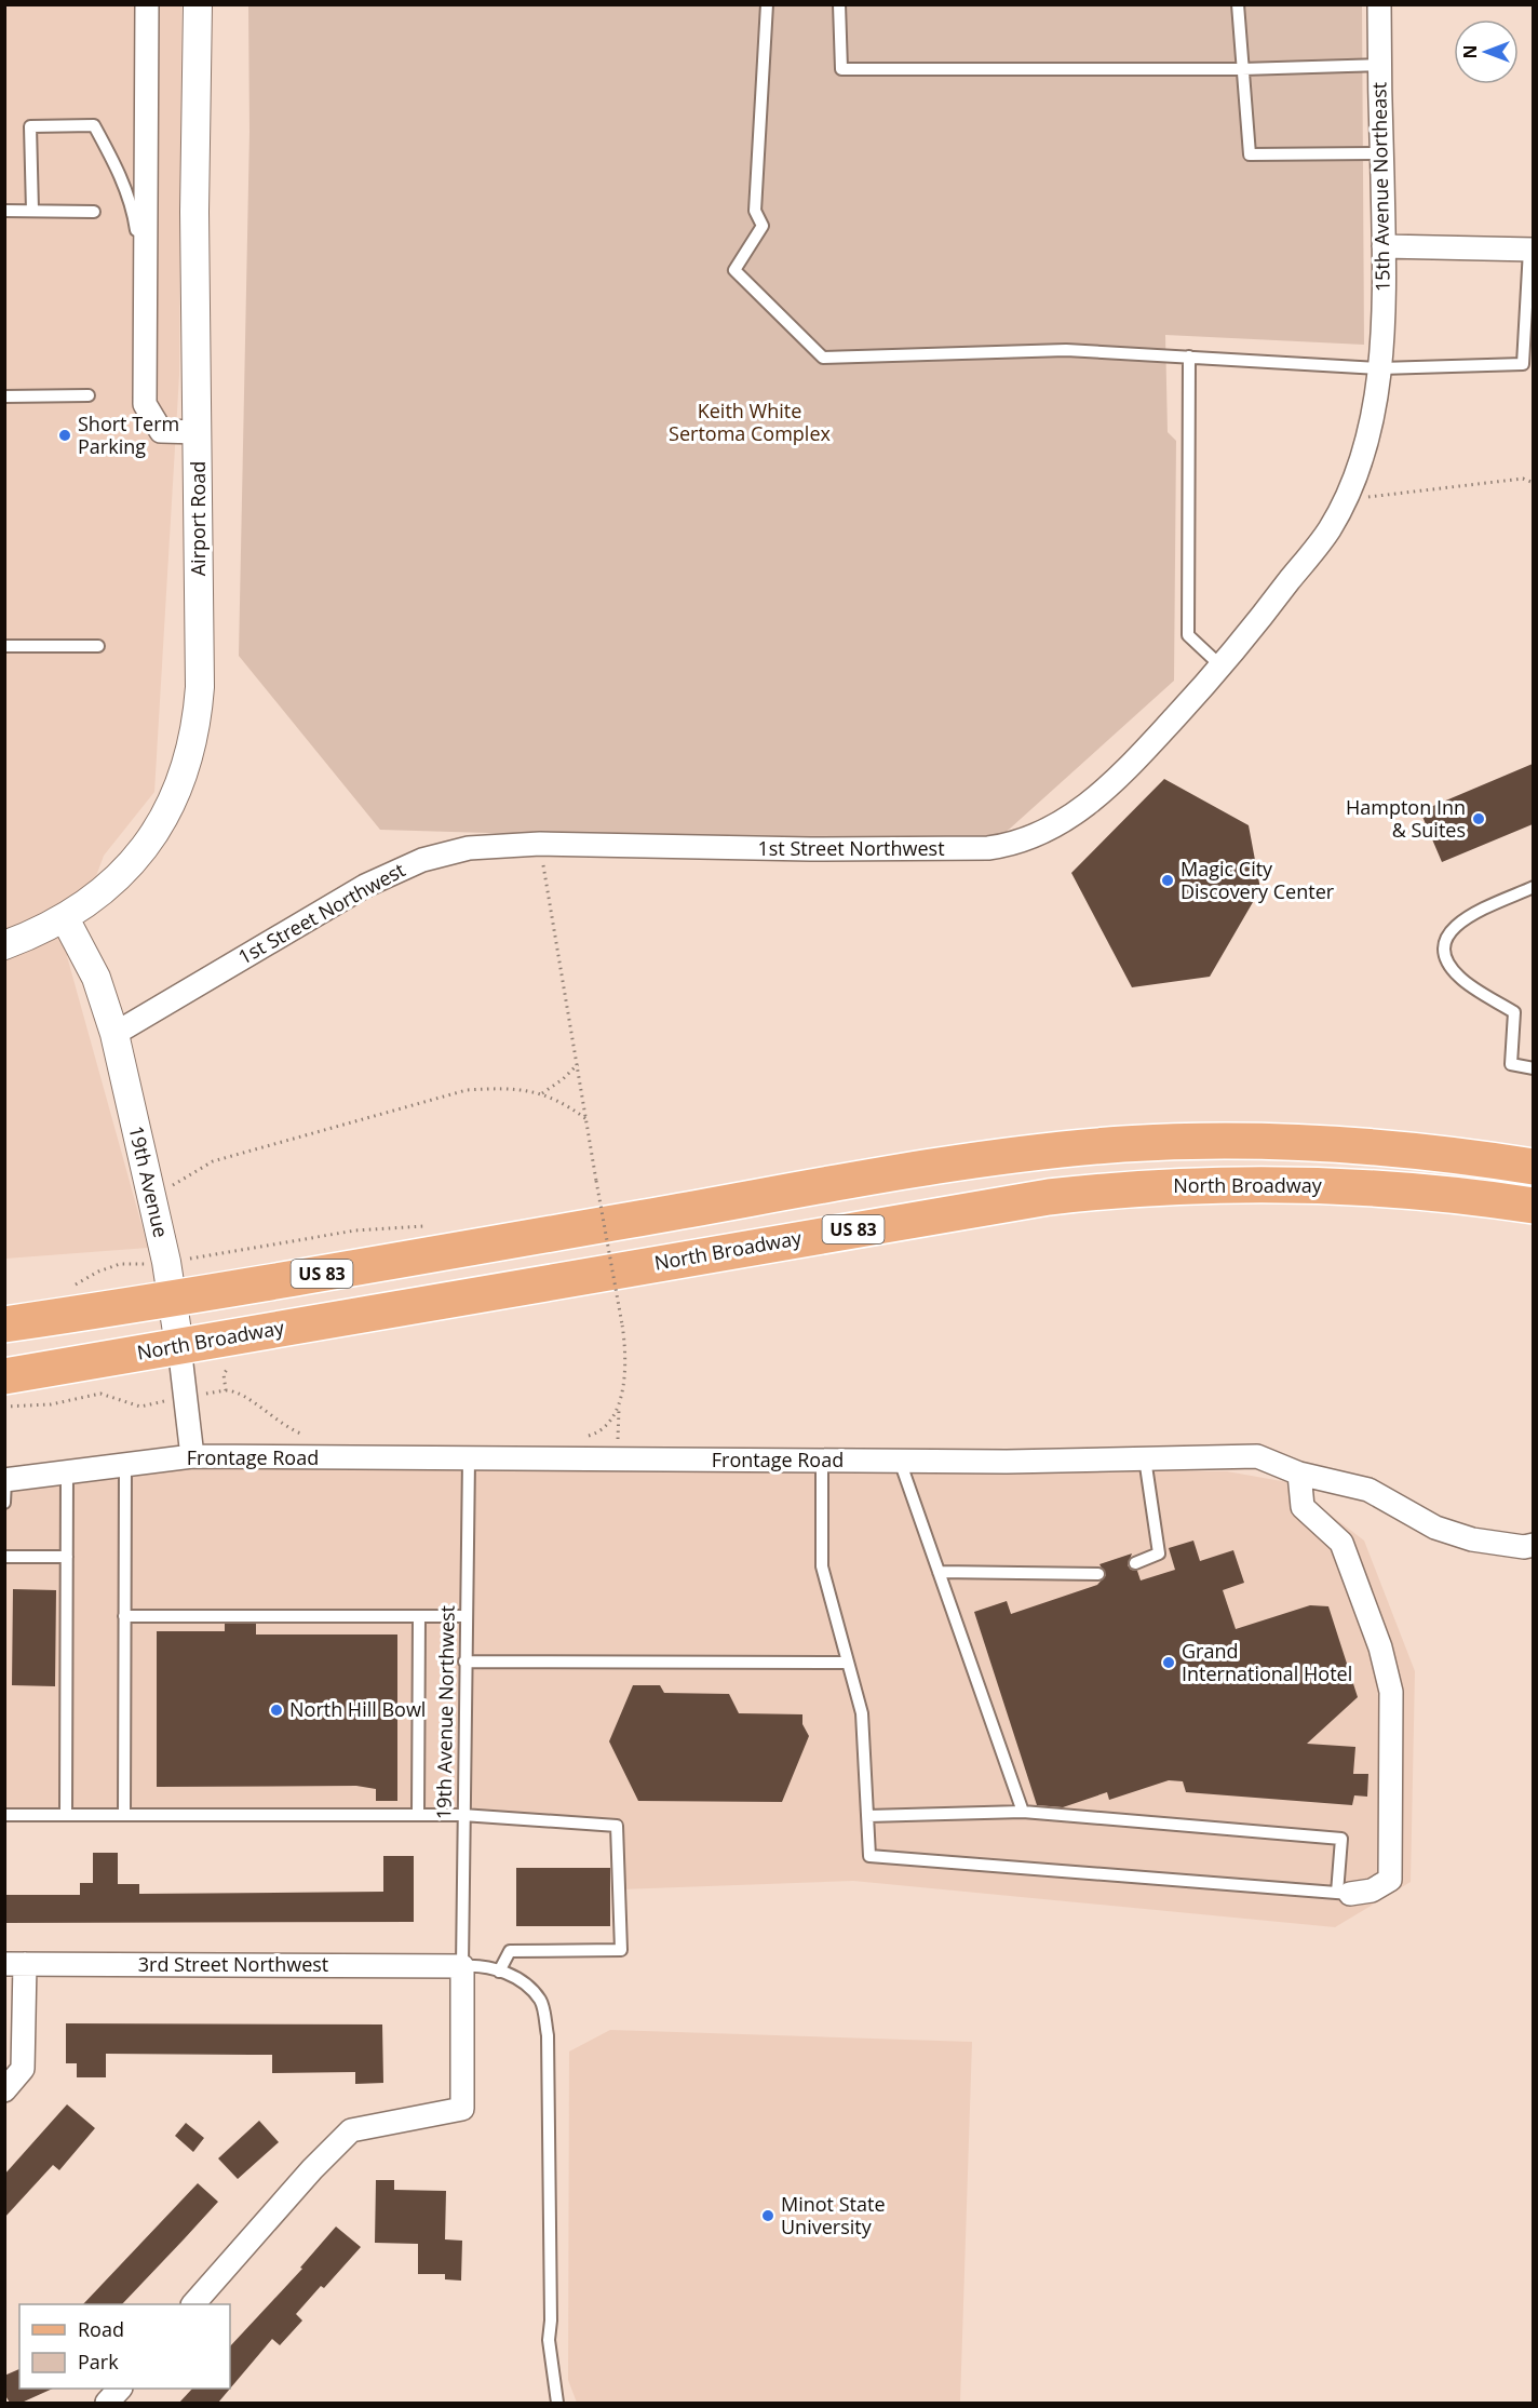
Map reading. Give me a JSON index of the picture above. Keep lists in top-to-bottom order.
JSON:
{
  "streets": {
    "main road": ["North Broadway", "US 83"],
    "street": [
      "15th Avenue Northeast",
      "Airport Road",
      "1st Street Northwest",
      "19th Avenue",
      "Frontage Road",
      "3rd Street Northwest"
    ],
    "lane": ["19th Avenue Northwest"]
  },
  "crossings": [
    ["15th Avenue Northeast", "1st Street Northwest"],
    ["Airport Road", "19th Avenue"],
    ["1st Street Northwest", "19th Avenue"],
    ["19th Avenue", "North Broadway"],
    ["19th Avenue", "US 83"],
    ["19th Avenue", "Frontage Road"],
    ["Frontage Road", "19th Avenue Northwest"],
    ["19th Avenue Northwest", "3rd Street Northwest"]
  ],
  "parks": ["Keith White Sertoma Complex"],
  "places": [
    "Short Term Parking",
    "Hampton Inn & Suites",
    "Magic City Discovery Center",
    "Grand International Hotel",
    "North Hill Bowl",
    "Minot State University"
  ],
  "legend": ["Road", "Park"],
  "north": "left"
}
